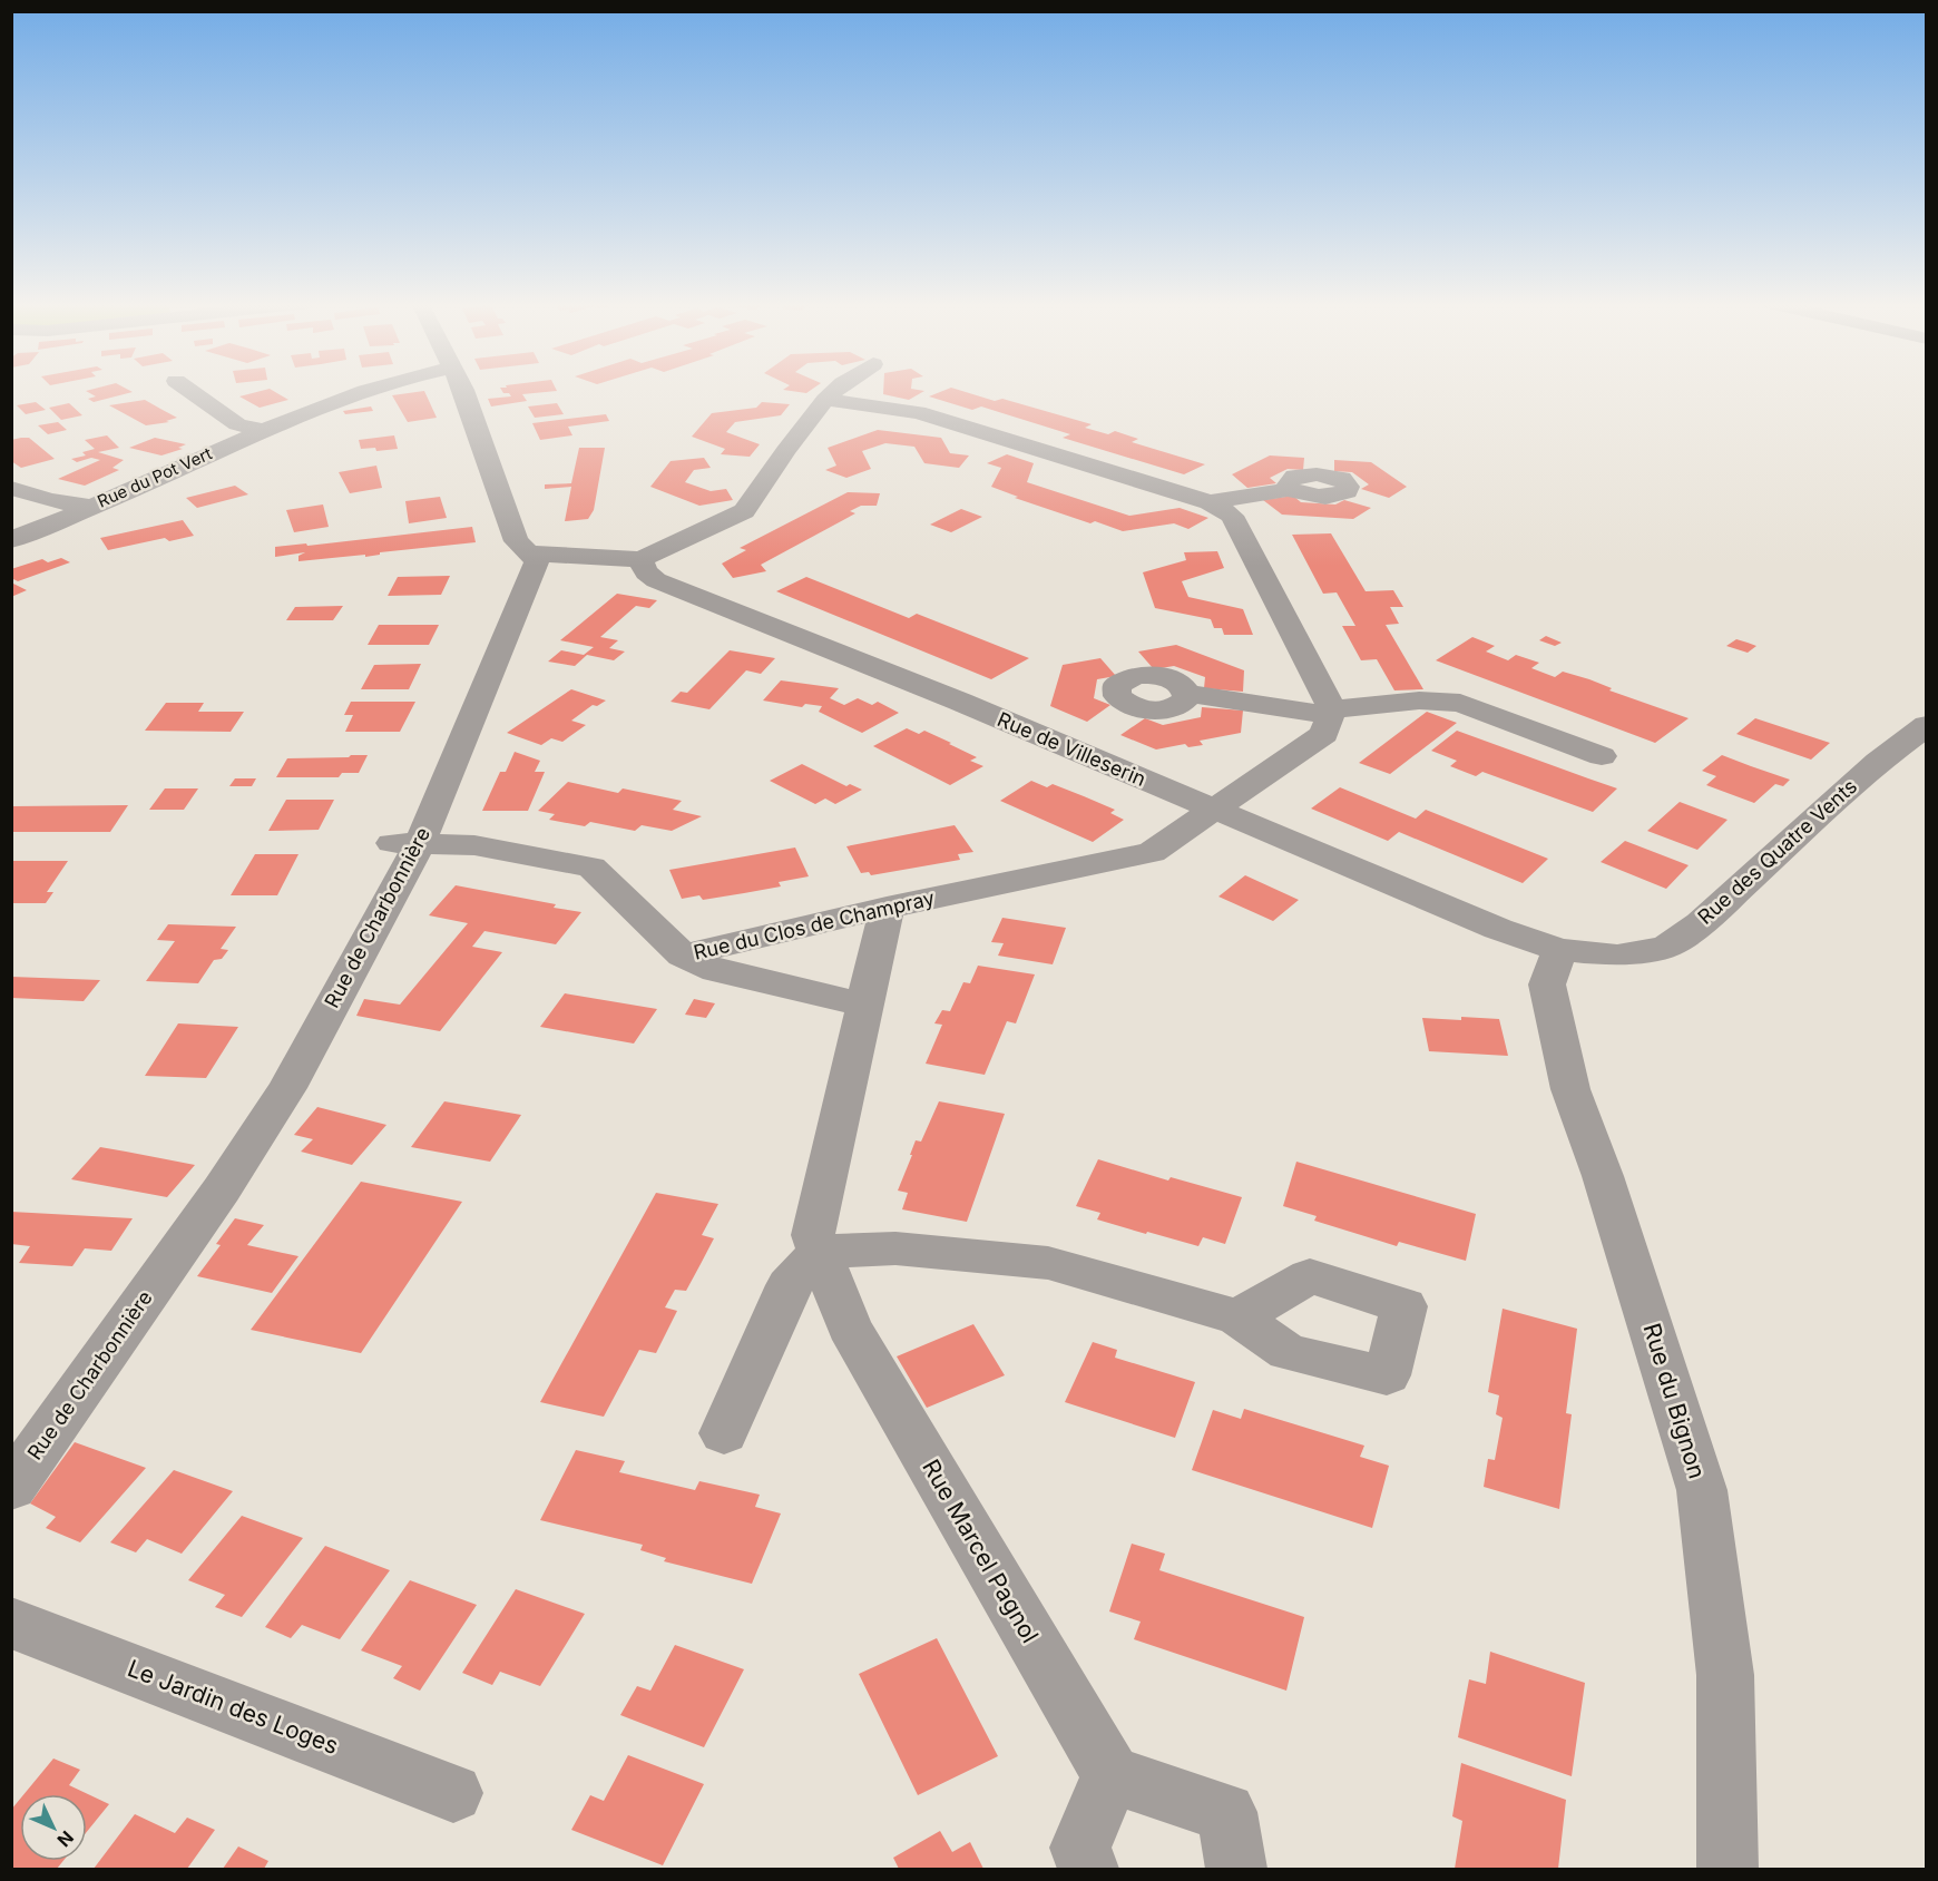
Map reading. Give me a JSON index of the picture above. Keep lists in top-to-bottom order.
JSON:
{
  "streets": {
    "street": [
      "Rue du Pot Vert",
      "Rue de Villeserin",
      "Rue des Quatre Vents",
      "Rue de Charbonnière",
      "Rue du Clos de Champray",
      "Rue du Bignon",
      "Rue Marcel Pagnol",
      "Le Jardin des Loges"
    ]
  },
  "crossings": [
    ["Rue de Villeserin", "Rue des Quatre Vents"],
    ["Rue de Villeserin", "Rue du Clos de Champray"],
    ["Rue de Villeserin", "Rue du Bignon"],
    ["Rue de Charbonnière", "Rue du Clos de Champray"],
    ["Rue du Clos de Champray", "Rue Marcel Pagnol"]
  ],
  "north": "bottom right"
}
